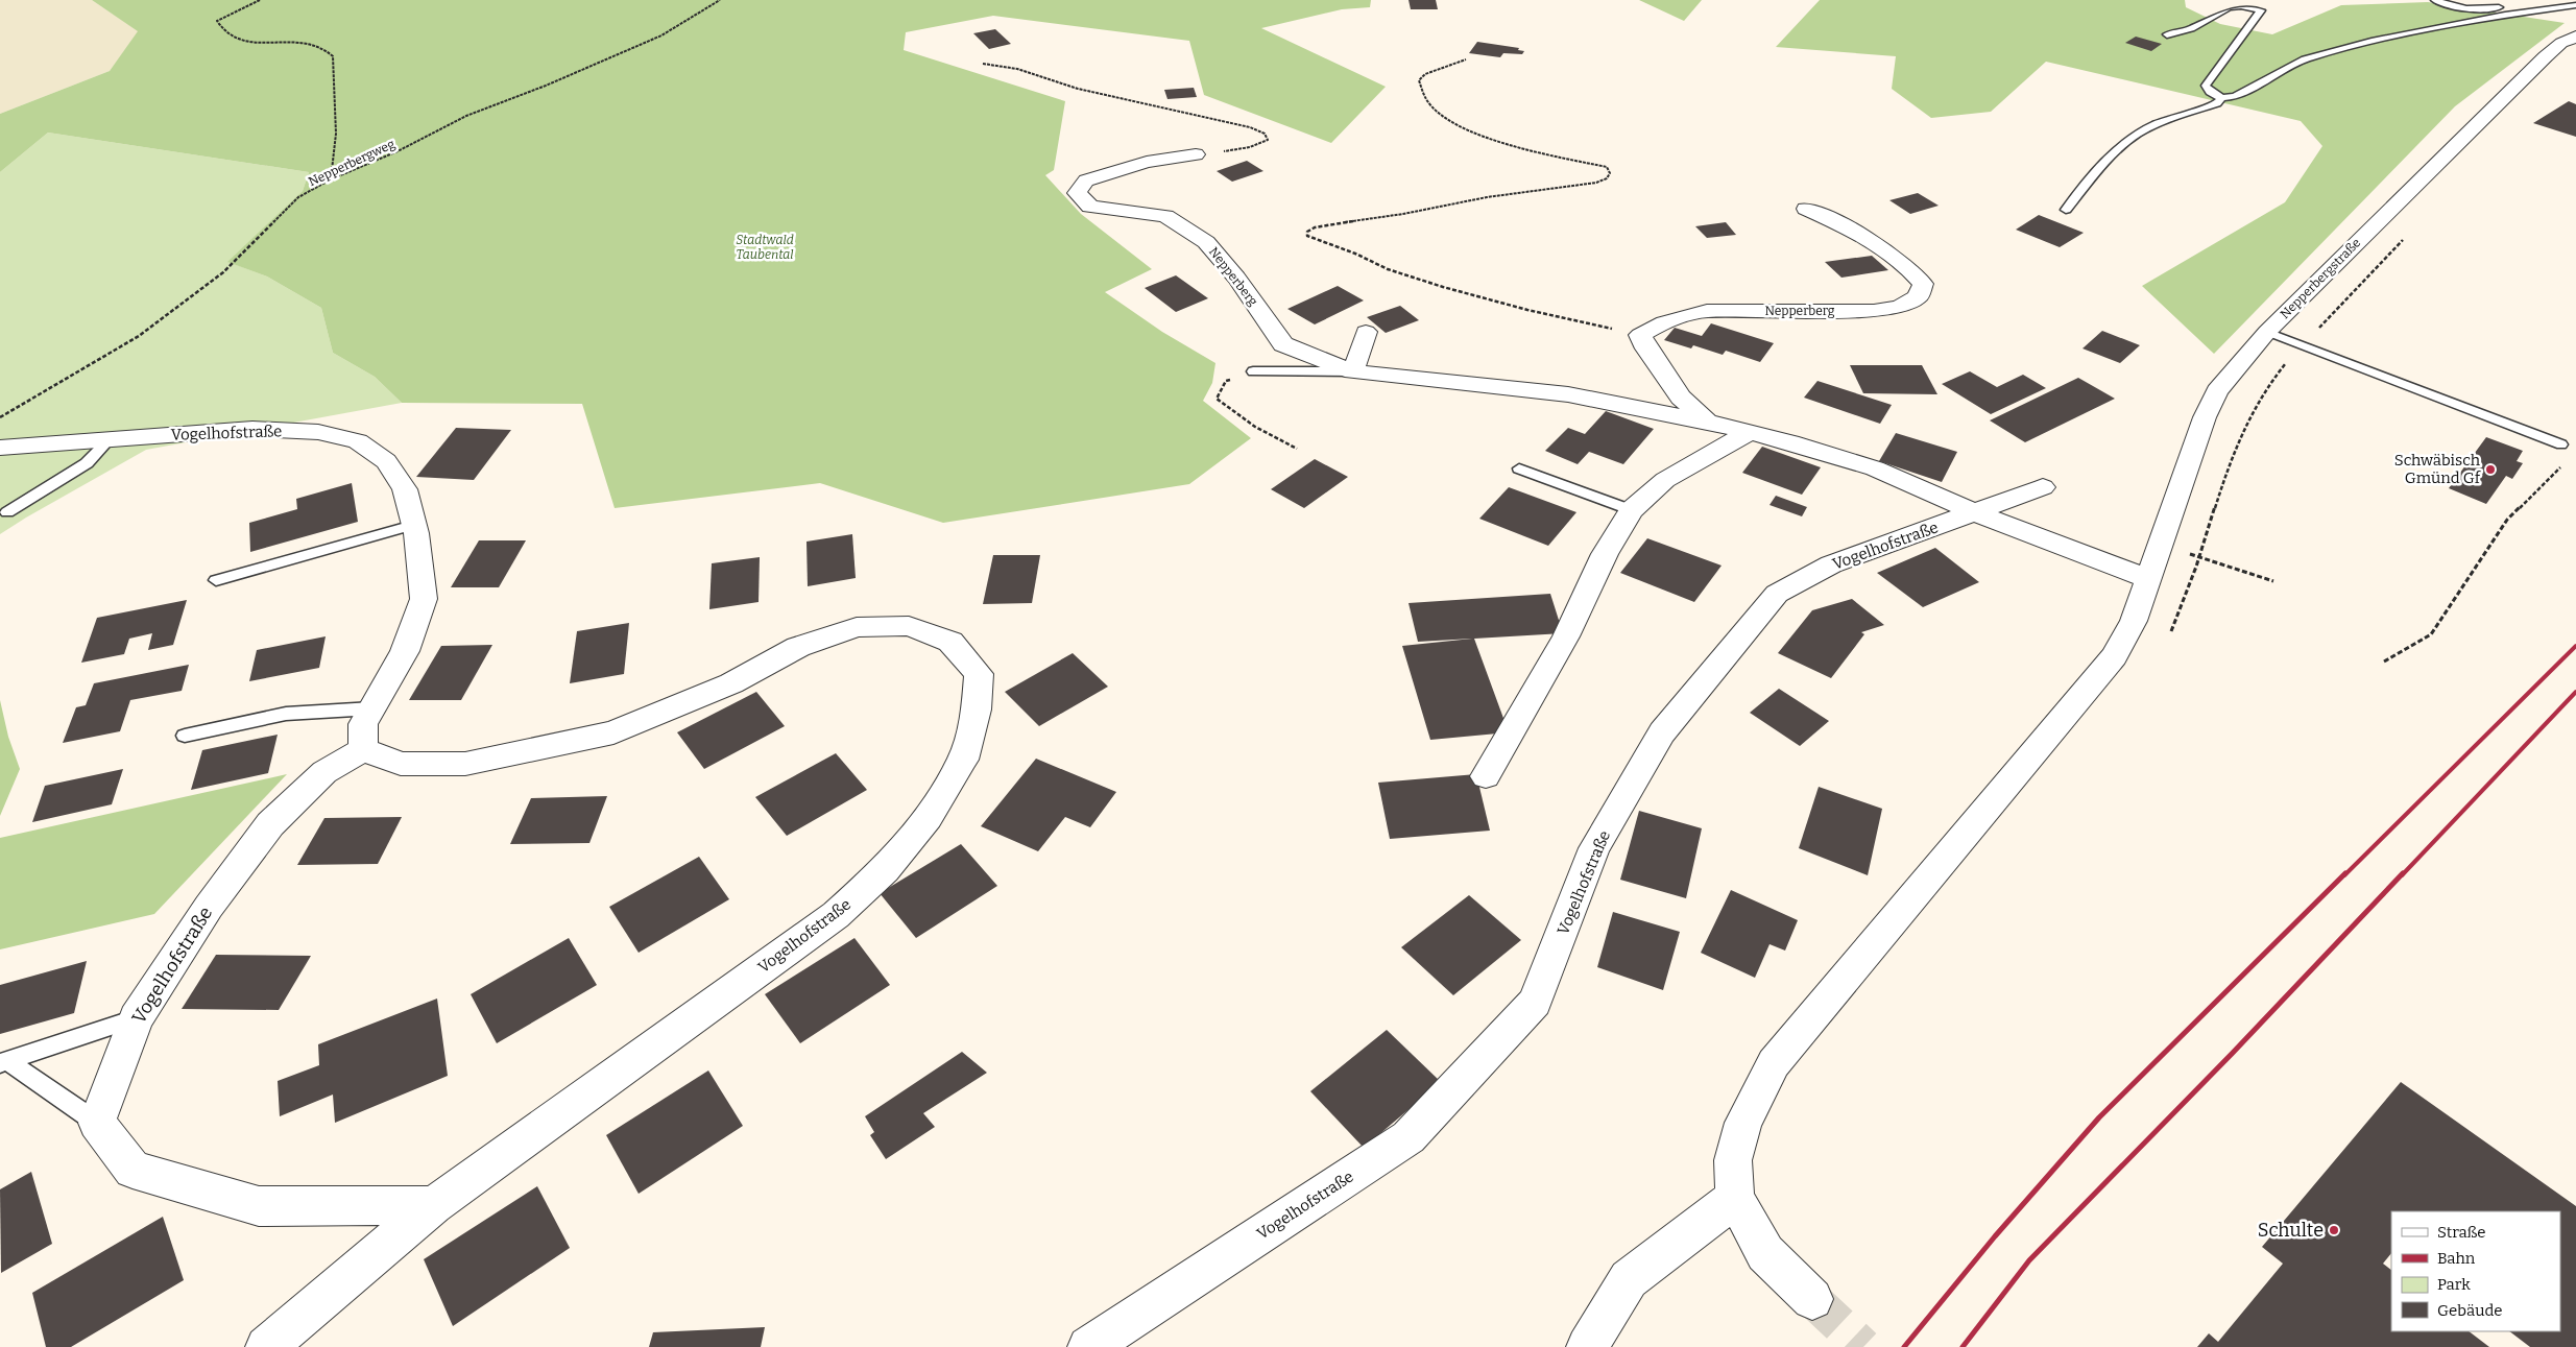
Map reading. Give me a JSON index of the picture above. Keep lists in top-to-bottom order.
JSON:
{
  "streets": {
    "street": ["Nepperberg", "Nepperbergstraße", "Vogelhofstraße"],
    "path": ["Nepperbergweg"]
  },
  "crossings": [
    ["Nepperberg", "Vogelhofstraße"]
  ],
  "parks": ["Stadtwald Taubental"],
  "places": ["Schwäbisch Gmünd Gf", "Schulte"],
  "legend": [
    "Straße",
    "Bahn",
    "Park",
    "Gebäude"
  ]
}
